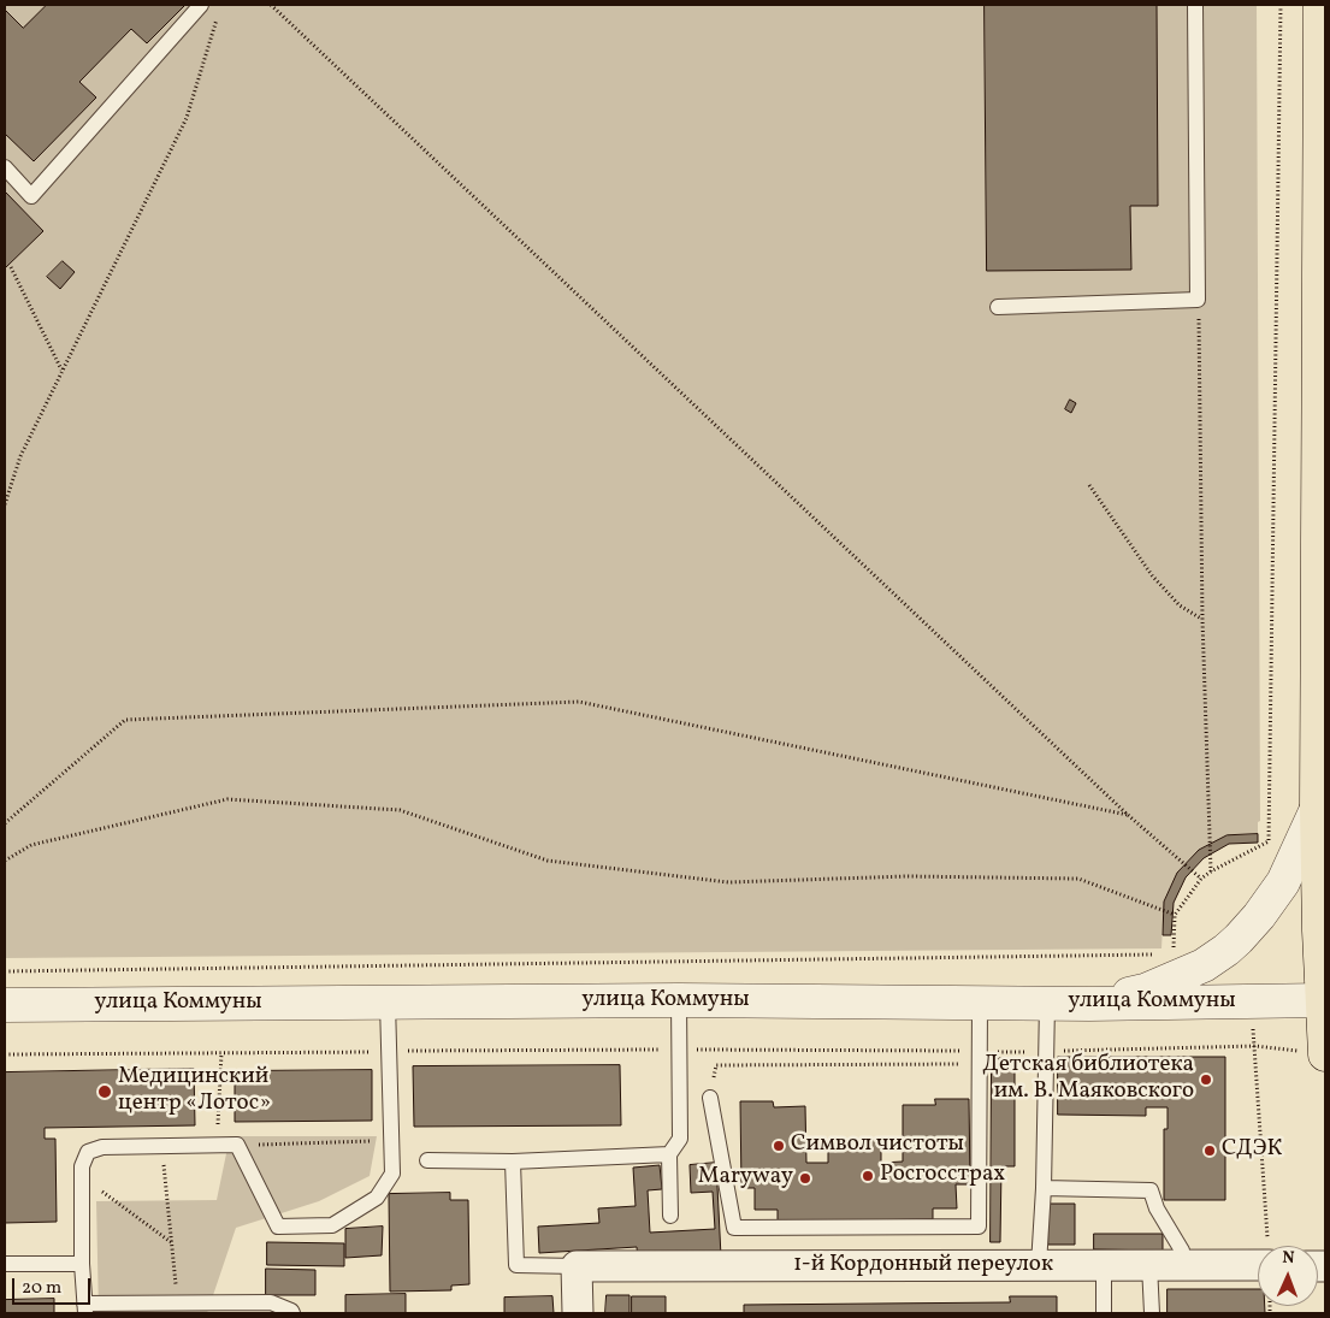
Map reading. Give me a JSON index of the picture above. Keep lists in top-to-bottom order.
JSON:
{
  "streets": {
    "street": ["улица Коммуны", "1-й Кордонный переулок"]
  },
  "places": [
    "Детская библиотека им. В. Маяковского",
    "Медицинский центр «Лотос»",
    "Символ чистоты",
    "СДЭК",
    "Росгосстрах",
    "Maryway"
  ],
  "scale_bar": "20 m",
  "north": "top"
}
